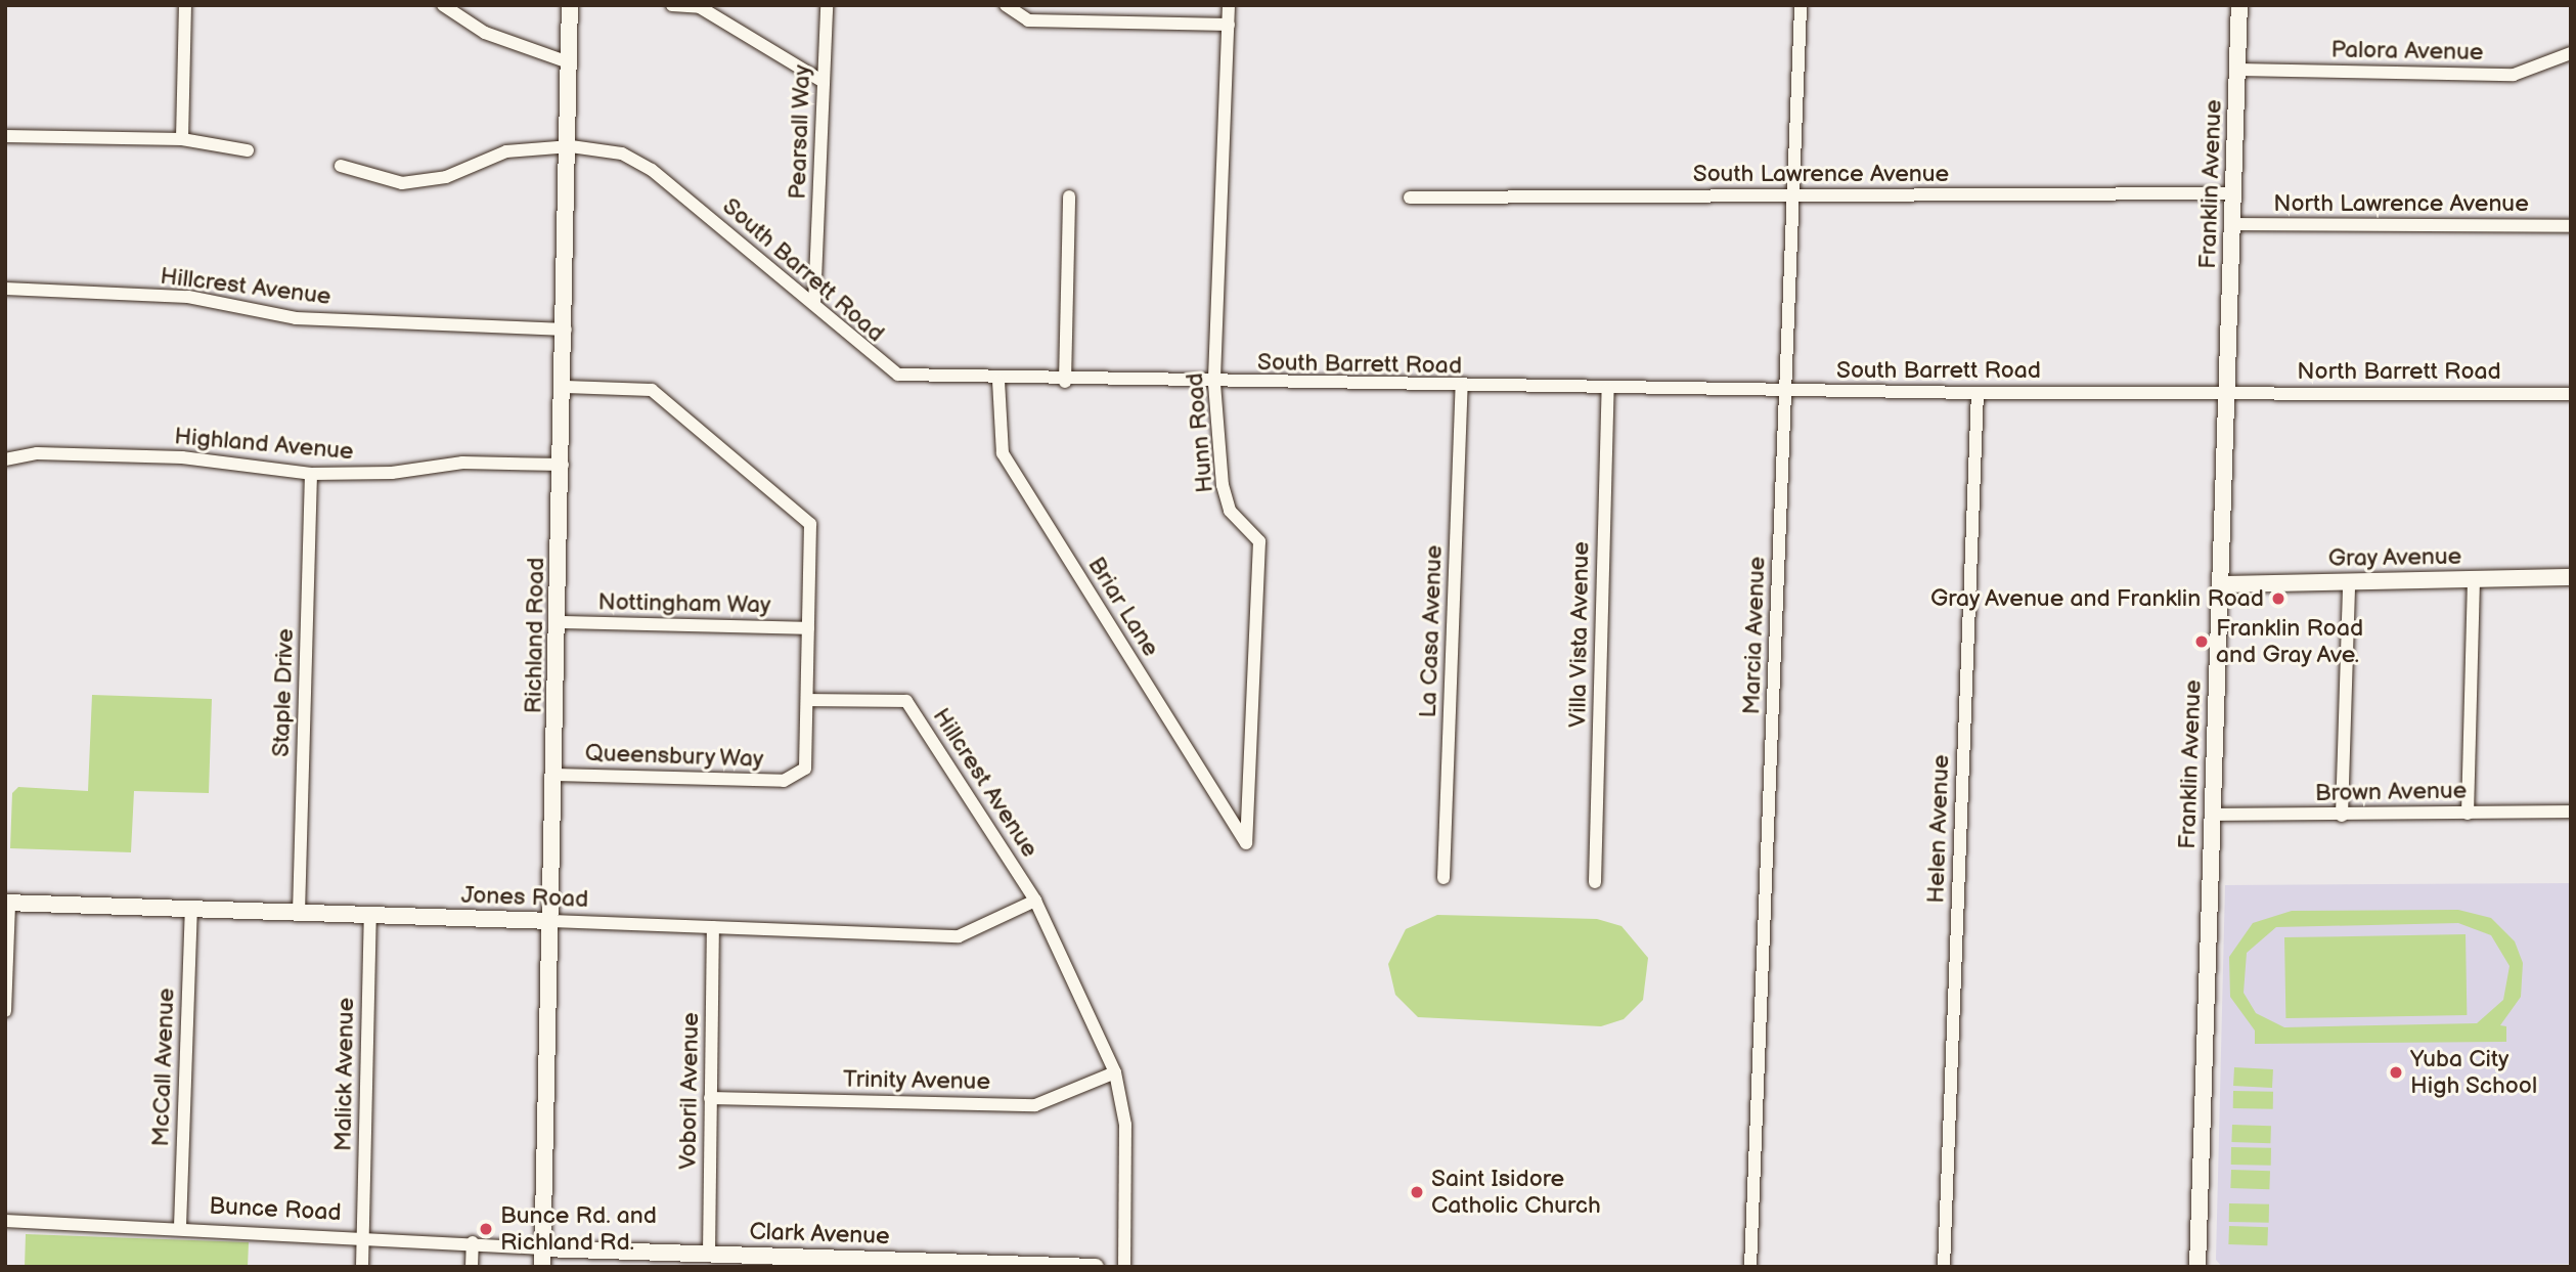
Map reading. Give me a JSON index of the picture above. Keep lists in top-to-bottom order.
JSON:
{
  "streets": {
    "street": [
      "Palora Avenue",
      "Pearsall Way",
      "South Lawrence Avenue",
      "Franklin Avenue",
      "North Lawrence Avenue",
      "South Barrett Road",
      "Hillcrest Avenue",
      "North Barrett Road",
      "Hunn Road",
      "Highland Avenue",
      "Gray Avenue",
      "Nottingham Way",
      "Briar Lane",
      "La Casa Avenue",
      "Villa Vista Avenue",
      "Richland Road",
      "Marcia Avenue",
      "Staple Drive",
      "Queensbury Way",
      "Brown Avenue",
      "Helen Avenue",
      "Jones Road",
      "McCall Avenue",
      "Malick Avenue",
      "Trinity Avenue",
      "Voboril Avenue",
      "Bunce Road",
      "Clark Avenue"
    ]
  },
  "crossings": [
    ["Palora Avenue", "Franklin Avenue"],
    ["Pearsall Way", "South Barrett Road"],
    ["South Lawrence Avenue", "Franklin Avenue"],
    ["South Lawrence Avenue", "Marcia Avenue"],
    ["Franklin Avenue", "North Lawrence Avenue"],
    ["Franklin Avenue", "South Barrett Road"],
    ["Franklin Avenue", "North Barrett Road"],
    ["Franklin Avenue", "Gray Avenue"],
    ["Franklin Avenue", "Brown Avenue"],
    ["South Barrett Road", "North Barrett Road"],
    ["South Barrett Road", "Hunn Road"],
    ["South Barrett Road", "Briar Lane"],
    ["South Barrett Road", "La Casa Avenue"],
    ["South Barrett Road", "Villa Vista Avenue"],
    ["South Barrett Road", "Richland Road"],
    ["South Barrett Road", "Marcia Avenue"],
    ["South Barrett Road", "Helen Avenue"],
    ["Hillcrest Avenue", "Richland Road"],
    ["Hillcrest Avenue", "Queensbury Way"],
    ["Hillcrest Avenue", "Jones Road"],
    ["Hillcrest Avenue", "Trinity Avenue"],
    ["Hunn Road", "Briar Lane"],
    ["Highland Avenue", "Richland Road"],
    ["Highland Avenue", "Staple Drive"],
    ["Nottingham Way", "Richland Road"],
    ["Richland Road", "Queensbury Way"],
    ["Richland Road", "Jones Road"],
    ["Richland Road", "Bunce Road"],
    ["Richland Road", "Clark Avenue"],
    ["Staple Drive", "Jones Road"],
    ["Jones Road", "McCall Avenue"],
    ["Jones Road", "Malick Avenue"],
    ["Jones Road", "Voboril Avenue"],
    ["McCall Avenue", "Bunce Road"],
    ["Malick Avenue", "Bunce Road"],
    ["Trinity Avenue", "Voboril Avenue"],
    ["Voboril Avenue", "Clark Avenue"],
    ["Bunce Road", "Clark Avenue"]
  ],
  "places": [
    "Gray Avenue and Franklin Road",
    "Franklin Road and Gray Ave.",
    "Yuba City High School",
    "Saint Isidore Catholic Church",
    "Bunce Rd. and Richland Rd."
  ]
}
